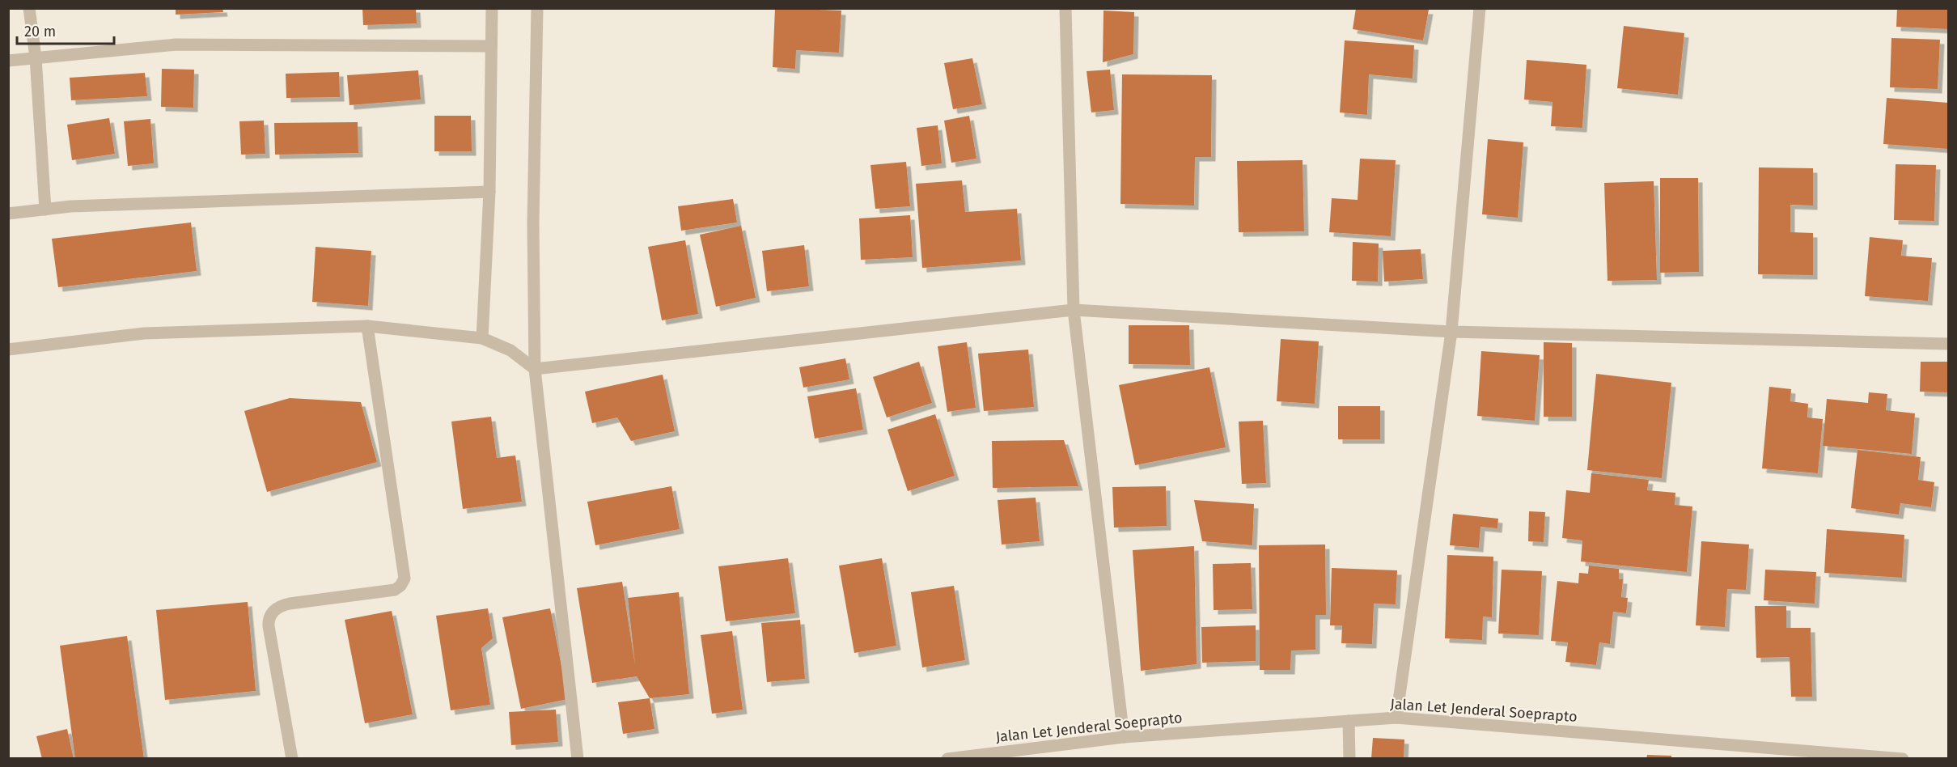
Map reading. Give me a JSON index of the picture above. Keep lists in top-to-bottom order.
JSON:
{
  "streets": {
    "street": ["Jalan Let Jenderal Soeprapto"]
  },
  "scale_bar": "20 m"
}
